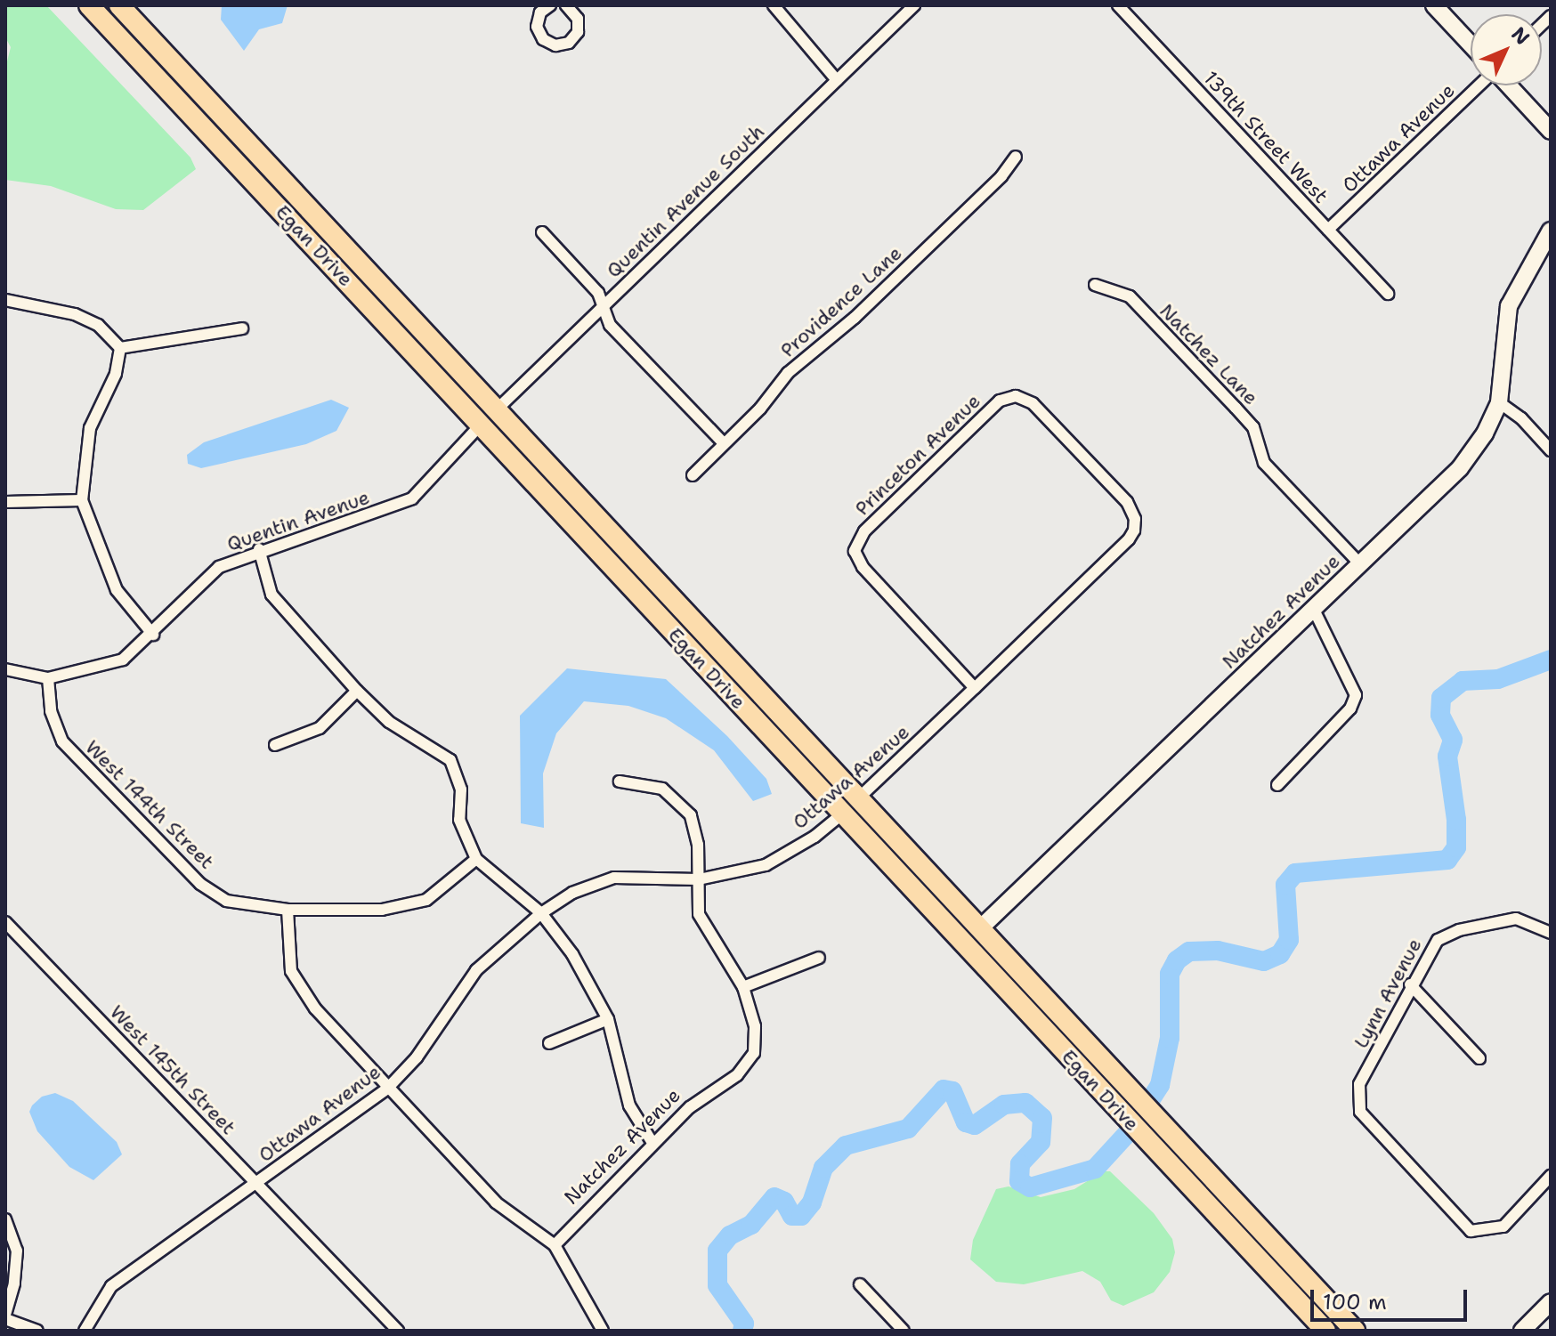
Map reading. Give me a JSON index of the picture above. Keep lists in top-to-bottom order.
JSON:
{
  "streets": {
    "highway": ["Egan Drive"],
    "street": [
      "139th Street West",
      "Ottawa Avenue",
      "Quentin Avenue South",
      "Providence Lane",
      "Natchez Lane",
      "Princeton Avenue",
      "Quentin Avenue",
      "Natchez Avenue",
      "West 144th Street",
      "Lynn Avenue",
      "West 145th Street"
    ]
  },
  "crossings": [
    ["139th Street West", "Ottawa Avenue"],
    ["Ottawa Avenue", "Egan Drive"],
    ["Ottawa Avenue", "Princeton Avenue"],
    ["Ottawa Avenue", "West 145th Street"],
    ["Quentin Avenue South", "Egan Drive"],
    ["Quentin Avenue South", "Quentin Avenue"],
    ["Egan Drive", "Quentin Avenue"],
    ["Egan Drive", "Natchez Avenue"],
    ["Natchez Lane", "Natchez Avenue"],
    ["Quentin Avenue", "West 144th Street"]
  ],
  "scale_bar": "100 m",
  "north": "top right"
}
